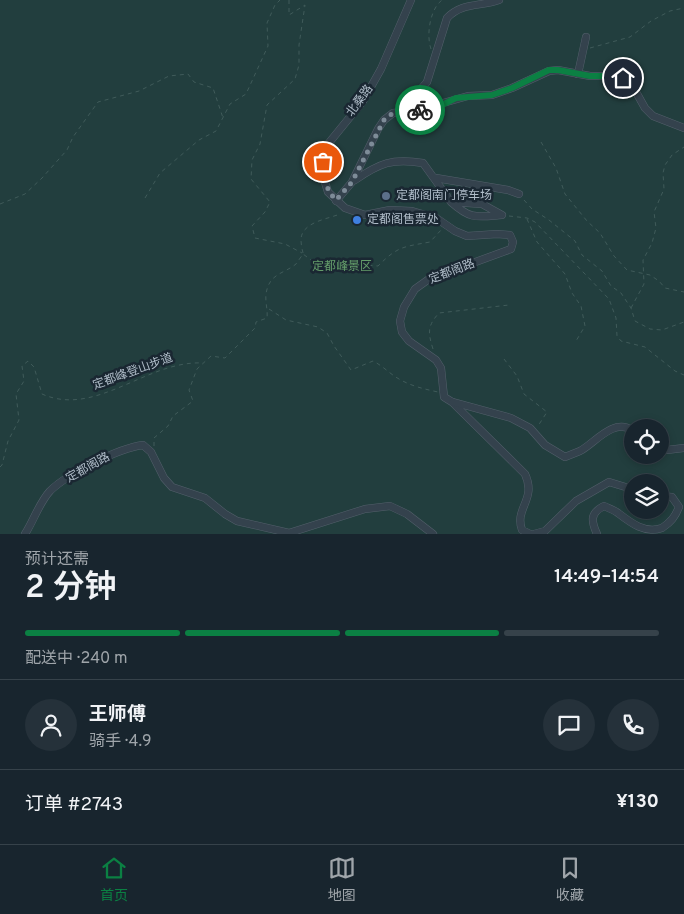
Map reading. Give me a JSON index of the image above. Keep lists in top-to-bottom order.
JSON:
{
  "streets": {
    "street": ["北桑路", "定都阁路"],
    "path": ["定都峰登山步道"]
  },
  "crossings": [
    ["北桑路", "定都阁路"]
  ],
  "parks": ["定都峰景区"],
  "places": ["定都阁南门停车场", "定都阁售票处"],
  "page": {
    "heading": ["2 分钟", "预计还需", "14:49–14:54"],
    "panel": [
      "王师傅",
      "骑手 · 4.9",
      "订单 #2743",
      "¥130"
    ],
    "bar": "配送中 · 240 m",
    "tabs": ["首页", "地图", "收藏"]
  }
}
